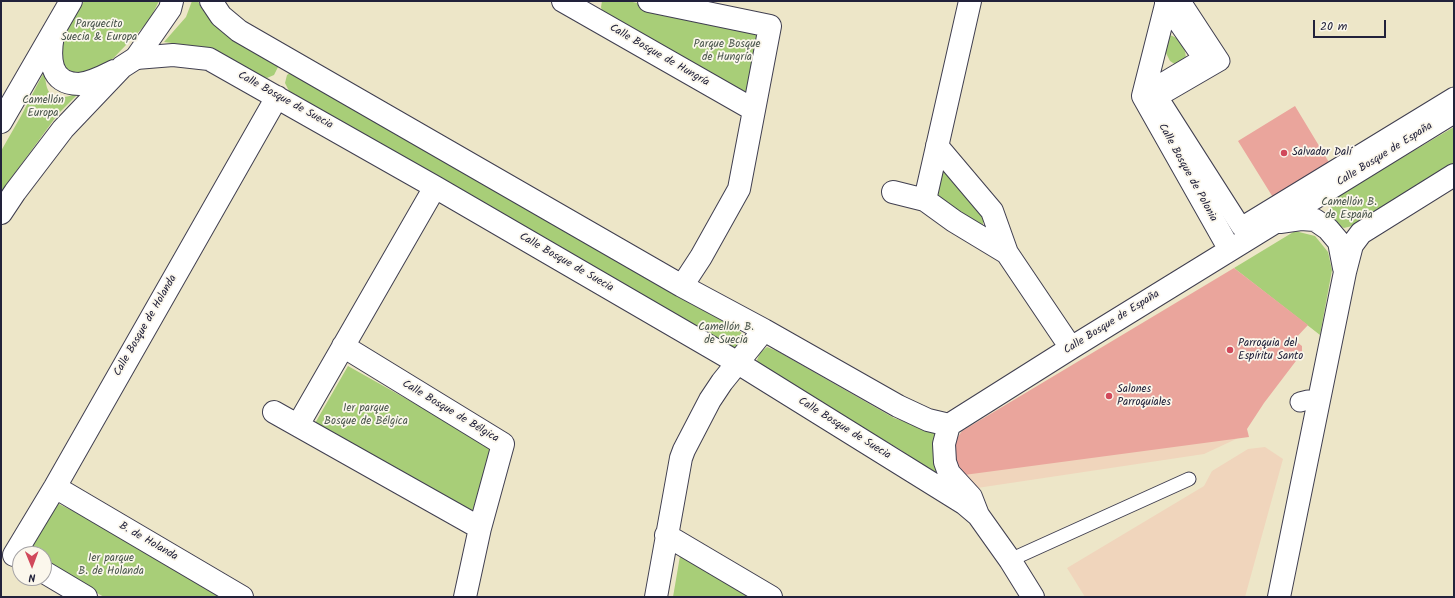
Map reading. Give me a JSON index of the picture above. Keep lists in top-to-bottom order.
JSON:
{
  "streets": {
    "street": [
      "Calle Bosque de Hungría",
      "Calle Bosque de Suecia",
      "Calle Bosque de España",
      "Calle Bosque de Polonia",
      "Calle Bosque de Holanda",
      "Calle Bosque de Bélgica",
      "B. de Holanda"
    ]
  },
  "crossings": [
    ["Calle Bosque de Suecia", "Calle Bosque de España"],
    ["Calle Bosque de Suecia", "Calle Bosque de Holanda"],
    ["Calle Bosque de España", "Calle Bosque de Polonia"],
    ["Calle Bosque de Holanda", "B. de Holanda"]
  ],
  "parks": [
    "Parquecito Suecia & Europa",
    "Parque Bosque de Hungría",
    "Camellón Europa",
    "Camellón B. de España",
    "Camellón B. de Suecia",
    "1er parque Bosque de Bélgica",
    "1er parque B. de Holanda"
  ],
  "places": ["Salvador Dalí", "Parroquia del Espíritu Santo", "Salones Parroquiales"],
  "scale_bar": "20 m",
  "north": "bottom"
}
